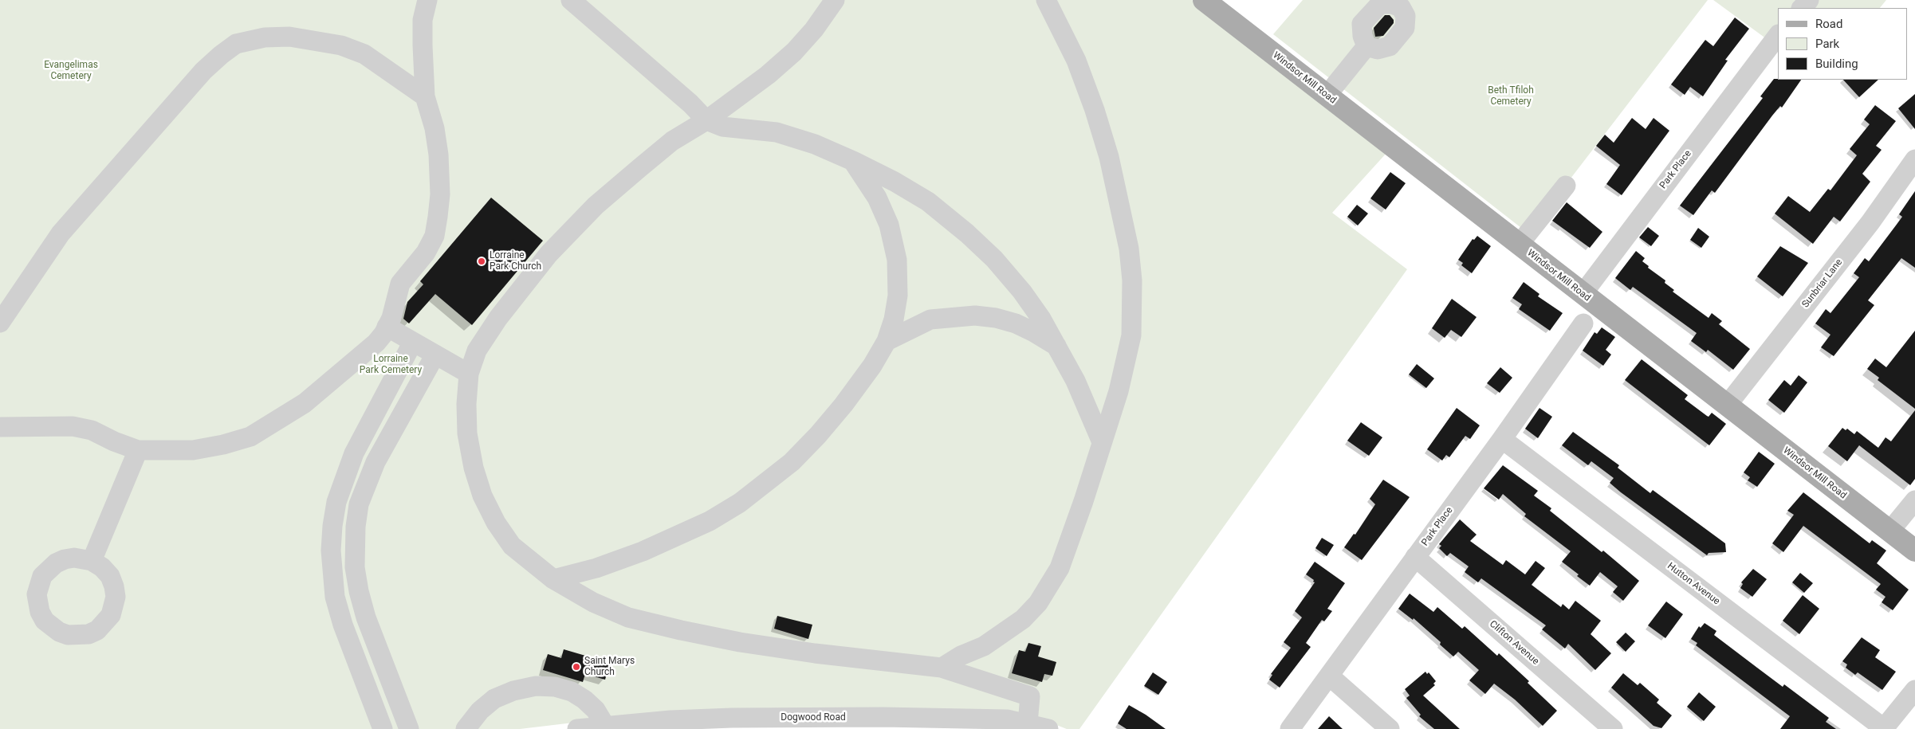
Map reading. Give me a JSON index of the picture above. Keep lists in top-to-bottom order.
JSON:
{
  "streets": {
    "main road": ["Windsor Mill Road"],
    "street": [
      "Park Place",
      "Sunbriar Lane",
      "Hutton Avenue",
      "Clifton Avenue",
      "Dogwood Road"
    ]
  },
  "crossings": [
    ["Windsor Mill Road", "Park Place"],
    ["Windsor Mill Road", "Sunbriar Lane"],
    ["Park Place", "Hutton Avenue"],
    ["Park Place", "Clifton Avenue"]
  ],
  "parks": ["Evangelimas Cemetery", "Beth Tfiloh Cemetery", "Lorraine Park Cemetery"],
  "places": ["Lorraine Park Church", "Saint Marys Church"],
  "legend": ["Road", "Park", "Building"]
}
